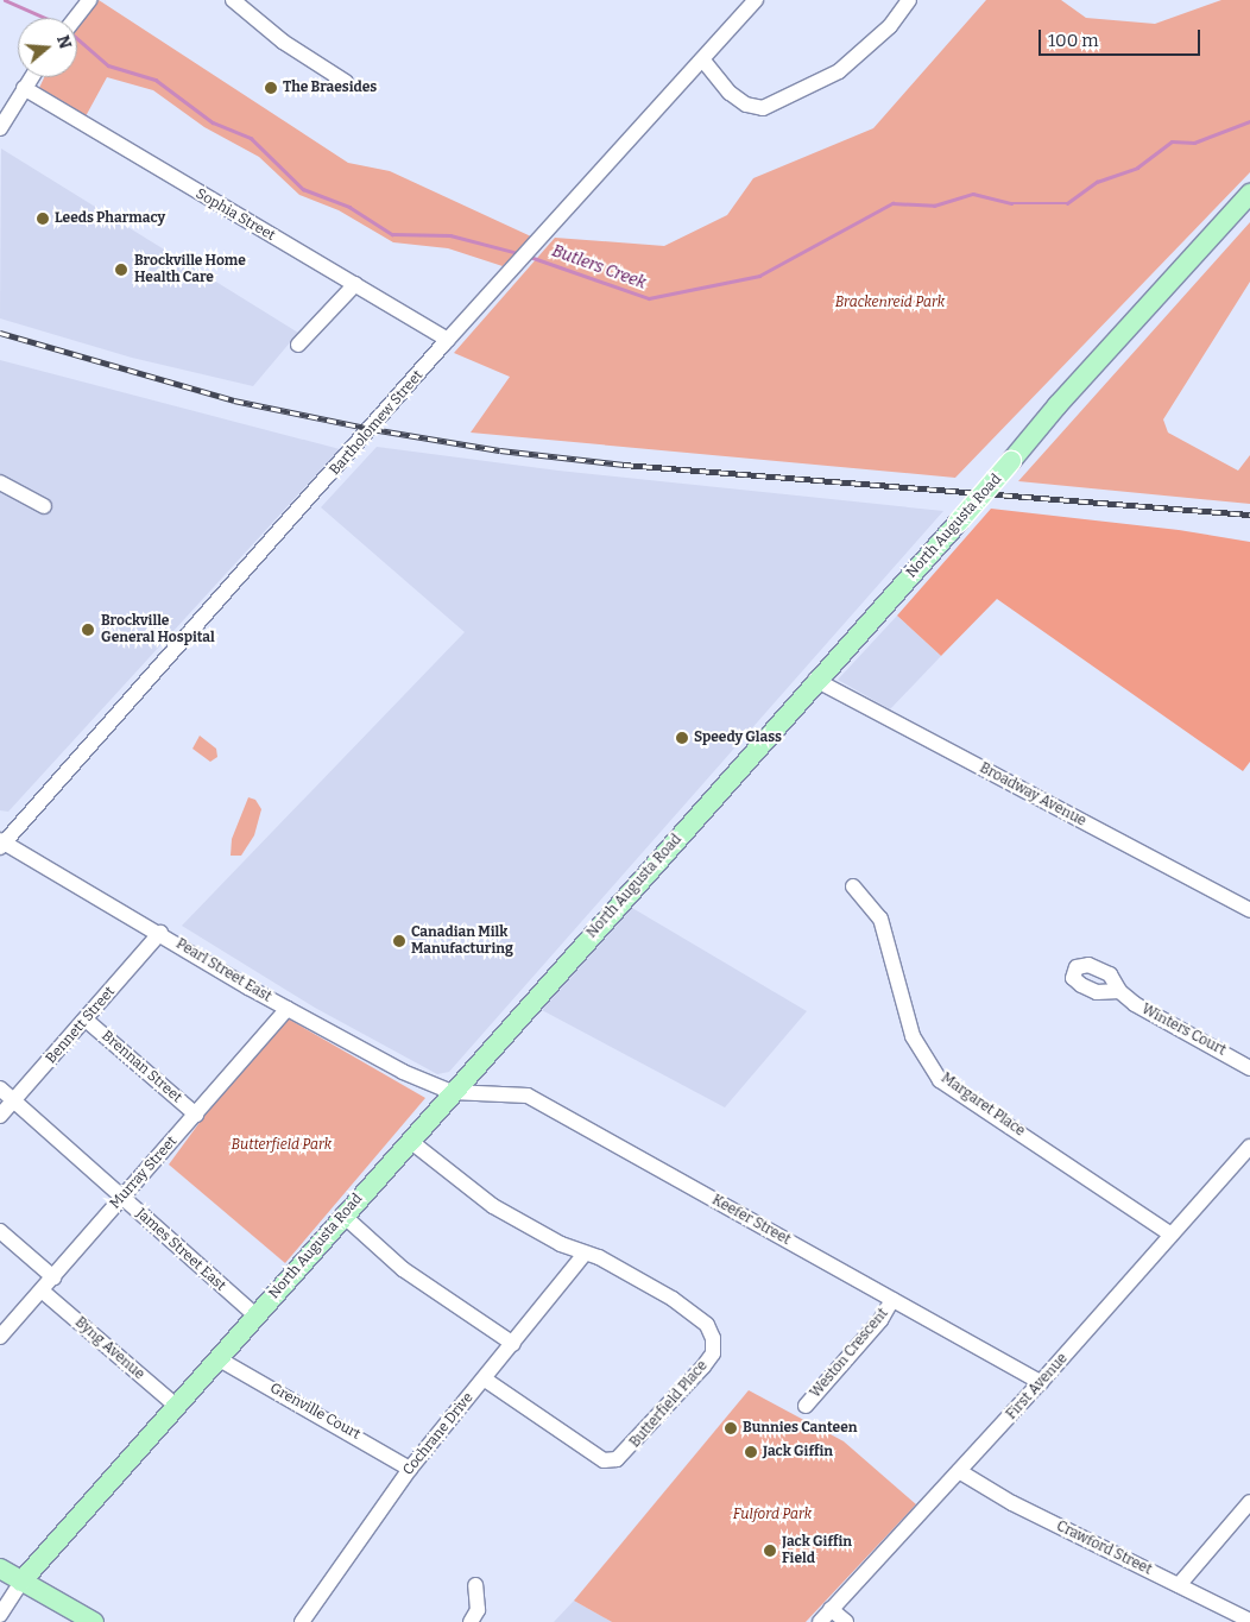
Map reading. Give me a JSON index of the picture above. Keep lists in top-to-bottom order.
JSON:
{
  "streets": {
    "main road": ["North Augusta Road"],
    "street": [
      "Sophia Street",
      "Bartholomew Street",
      "Broadway Avenue",
      "Pearl Street East",
      "Bennett Street",
      "Winters Court",
      "Brennan Street",
      "Margaret Place",
      "Murray Street",
      "Keefer Street",
      "James Street East",
      "Byng Avenue",
      "Weston Crescent",
      "First Avenue",
      "Butterfield Place",
      "Grenville Court",
      "Cochrane Drive",
      "Crawford Street"
    ]
  },
  "crossings": [
    ["Sophia Street", "Bartholomew Street"],
    ["Bartholomew Street", "Pearl Street East"],
    ["North Augusta Road", "Broadway Avenue"],
    ["North Augusta Road", "Pearl Street East"],
    ["North Augusta Road", "Keefer Street"],
    ["North Augusta Road", "James Street East"],
    ["North Augusta Road", "Byng Avenue"],
    ["North Augusta Road", "Butterfield Place"],
    ["North Augusta Road", "Grenville Court"],
    ["Pearl Street East", "Bennett Street"],
    ["Pearl Street East", "Murray Street"],
    ["Pearl Street East", "Keefer Street"],
    ["Bennett Street", "Brennan Street"],
    ["Bennett Street", "James Street East"],
    ["Brennan Street", "Murray Street"],
    ["Margaret Place", "First Avenue"],
    ["Murray Street", "James Street East"],
    ["Murray Street", "Byng Avenue"],
    ["Keefer Street", "Weston Crescent"],
    ["Keefer Street", "First Avenue"],
    ["First Avenue", "Crawford Street"],
    ["Butterfield Place", "Cochrane Drive"],
    ["Grenville Court", "Cochrane Drive"]
  ],
  "water": ["Butlers Creek"],
  "parks": ["Brackenreid Park", "Butterfield Park", "Fulford Park"],
  "places": [
    "The Braesides",
    "Leeds Pharmacy",
    "Brockville Home Health Care",
    "Brockville General Hospital",
    "Speedy Glass",
    "Canadian Milk Manufacturing",
    "Bunnies Canteen",
    "Jack Giffin",
    "Jack Giffin Field"
  ],
  "scale_bar": "100 m",
  "north": "right"
}
